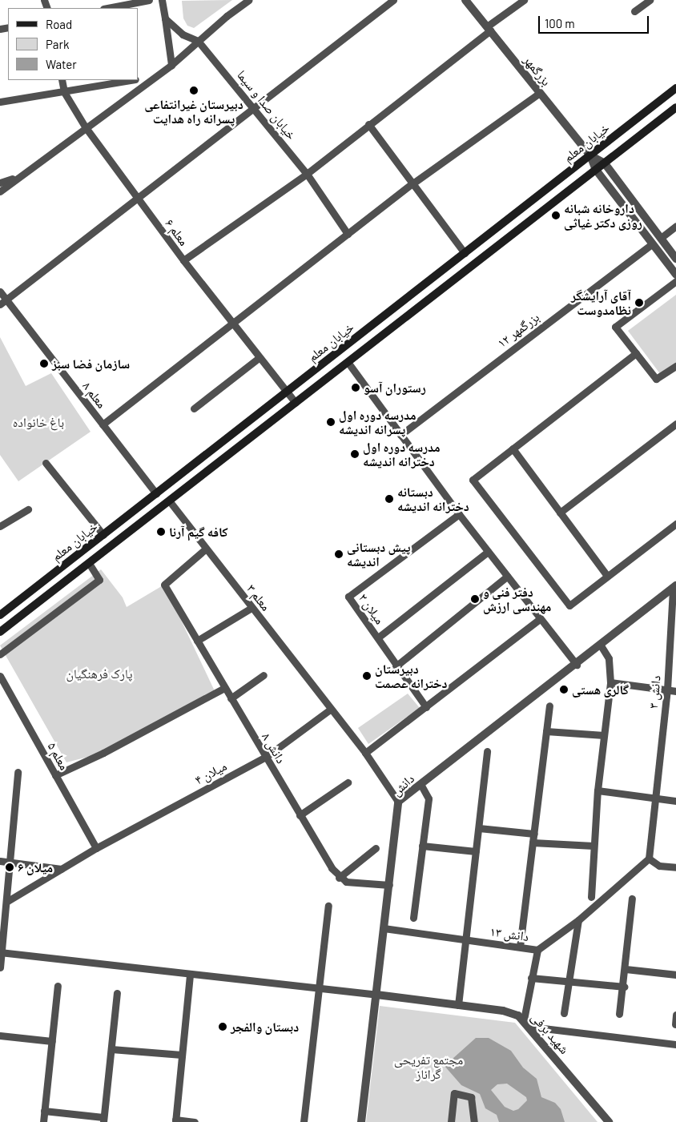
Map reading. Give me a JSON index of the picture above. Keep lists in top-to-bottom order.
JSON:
{
  "streets": {
    "main road": ["خیابان معلم"],
    "street": [
      "بزرگمهر",
      "خیابان صدا و سیما",
      "معلم ۶",
      "بزرگمهر ۱۲",
      "معلم ۸",
      "معلم ۳",
      "میلان ۲",
      "دانش ۳",
      "دانش ۸",
      "معلم ۵",
      "میلان ۴",
      "دانش",
      "دانش ۱۳",
      "شهید برفی"
    ]
  },
  "crossings": [
    ["بزرگمهر", "خیابان معلم"],
    ["بزرگمهر", "بزرگمهر ۱۲"],
    ["خیابان معلم", "معلم ۶"],
    ["خیابان معلم", "معلم ۸"],
    ["خیابان معلم", "معلم ۳"],
    ["معلم ۳", "دانش ۸"],
    ["معلم ۳", "میلان ۴"],
    ["معلم ۳", "دانش"],
    ["دانش ۳", "دانش"],
    ["دانش ۳", "دانش ۱۳"],
    ["دانش ۸", "میلان ۴"],
    ["معلم ۵", "میلان ۴"],
    ["دانش", "دانش ۱۳"],
    ["دانش", "شهید برفی"]
  ],
  "parks": ["باغ خانواده", "پارک فرهنگیان", "مجتمع تفریحی گراناز"],
  "places": [
    "دبیرستان غیرانتفاعی پسرانه راه هدایت",
    "داروخانه شبانه روزی دکتر غیاثی",
    "آقای آرایشگر نظامدوست",
    "سازمان فضا سبز",
    "رستوران آسو",
    "مدرسه دوره اول پسرانه اندیشه",
    "مدرسه دوره اول دخترانه اندیشه",
    "دبستانه دخترانه اندیشه",
    "کافه گیم آرنا",
    "پیش دبستانی اندیشه",
    "دفتر فنی و مهندسی ارزش",
    "دبیرستان دخترانه عصمت",
    "گالری هستی",
    "میلان ۶",
    "دبستان والفجر"
  ],
  "legend": ["Road", "Park", "Water"],
  "scale_bar": "100 m"
}
